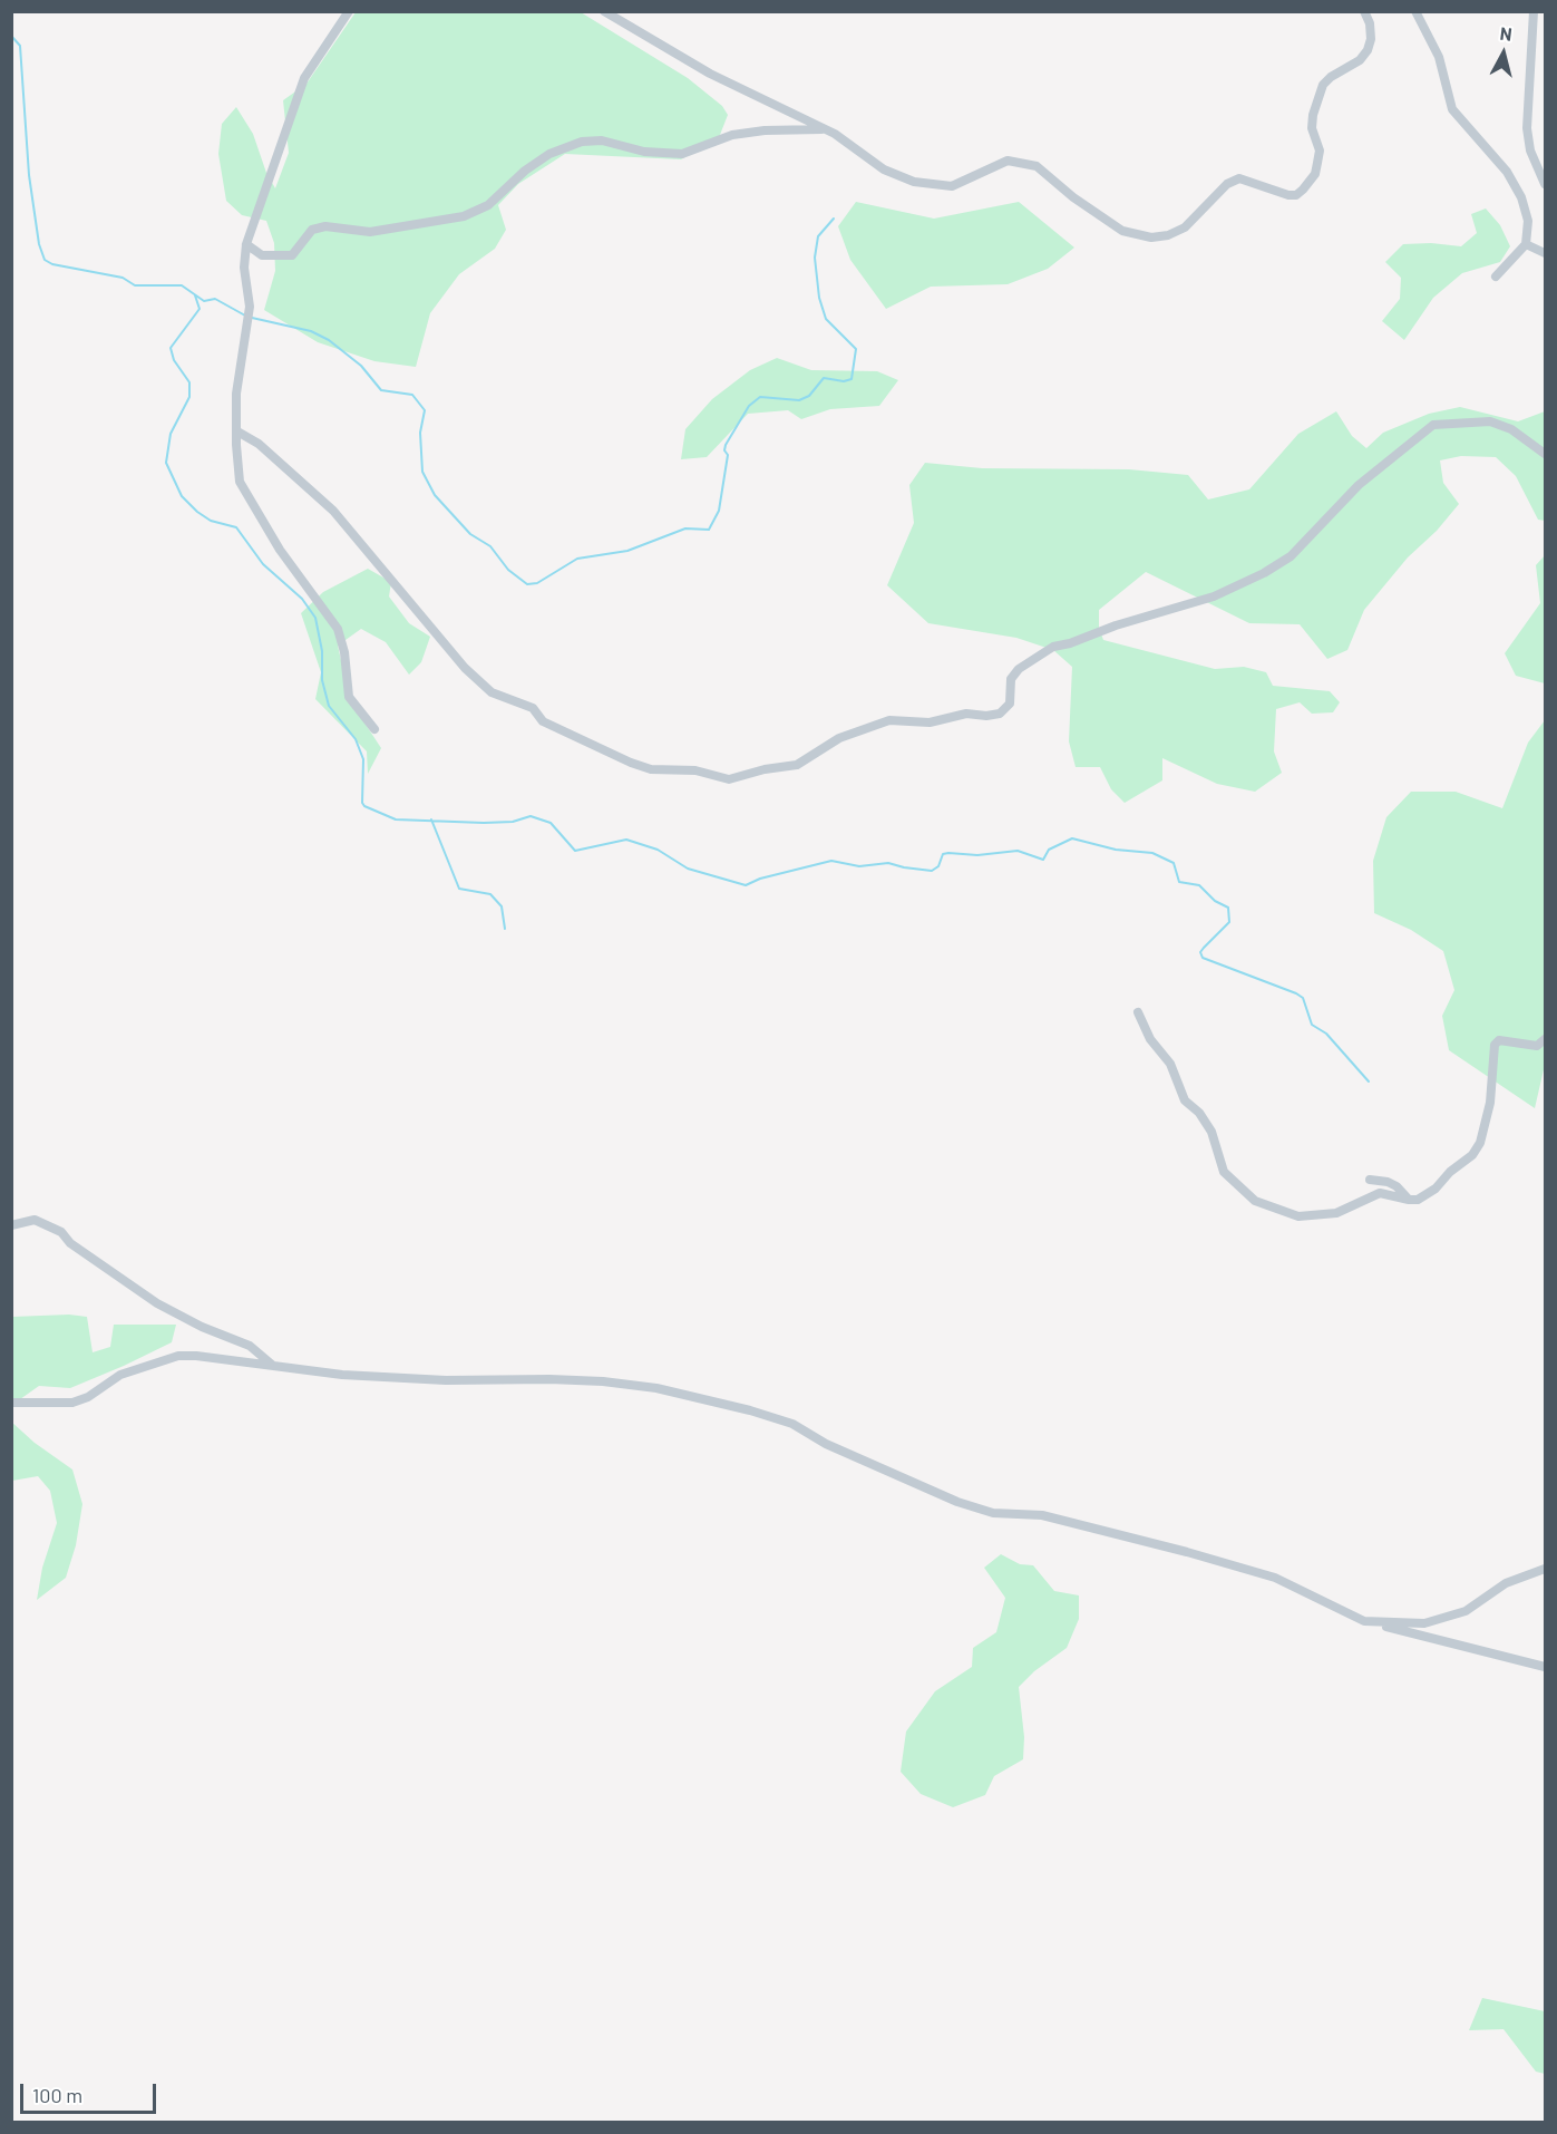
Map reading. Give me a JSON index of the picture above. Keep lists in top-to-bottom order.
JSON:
{
  "scale_bar": "100 m",
  "north": "top"
}
